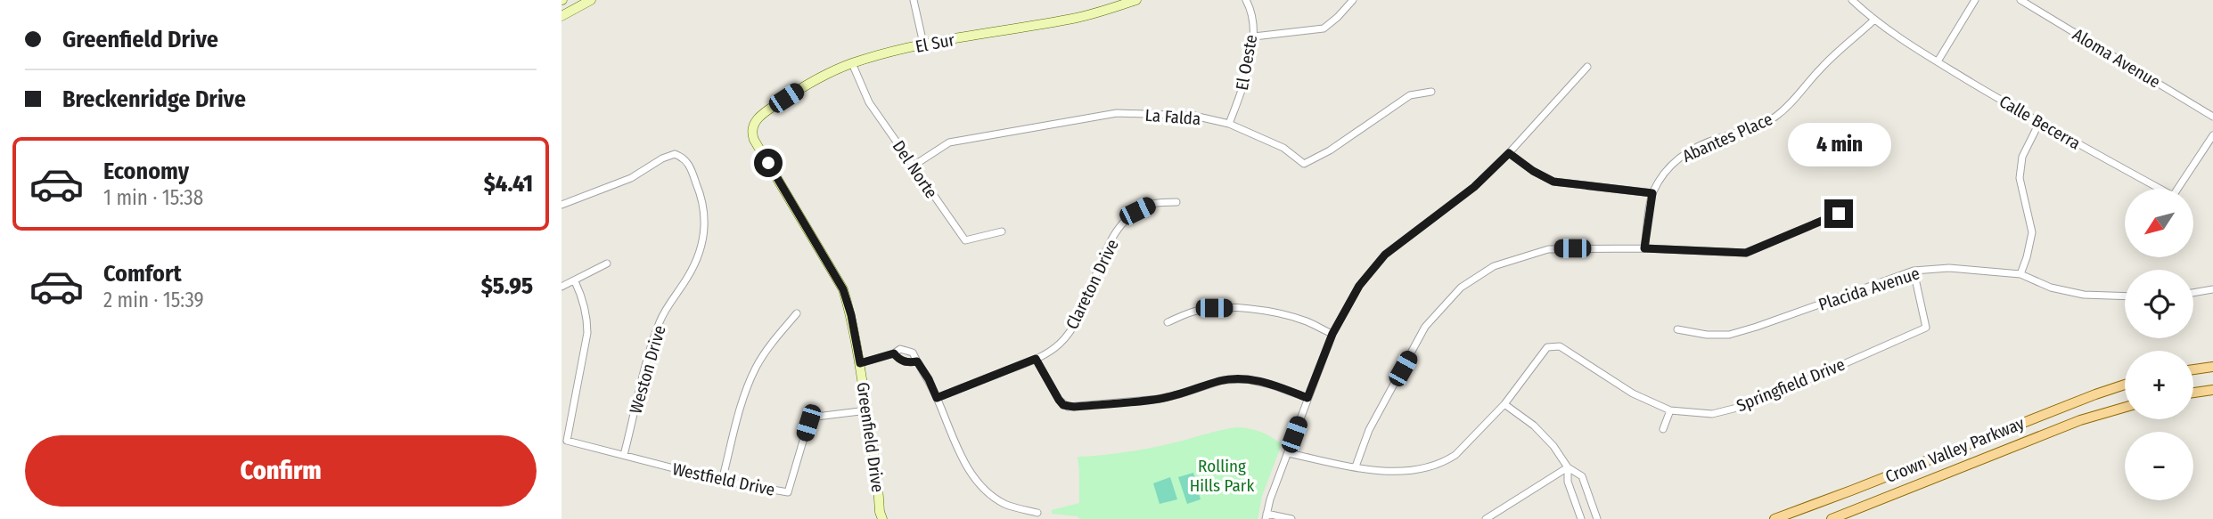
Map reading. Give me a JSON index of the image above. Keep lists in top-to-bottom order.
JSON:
{
  "streets": {
    "main road": ["Crown Valley Parkway"],
    "street": [
      "El Sur",
      "Aloma Avenue",
      "El Oeste",
      "La Falda",
      "Calle Becerra",
      "Abantes Place",
      "Del Norte",
      "Clareton Drive",
      "Placida Avenue",
      "Weston Drive",
      "Springfield Drive",
      "Greenfield Drive",
      "Westfield Drive"
    ]
  },
  "crossings": [
    ["El Sur", "Del Norte"],
    ["El Sur", "Greenfield Drive"],
    ["El Oeste", "La Falda"],
    ["La Falda", "Del Norte"],
    ["Calle Becerra", "Abantes Place"],
    ["Placida Avenue", "Springfield Drive"],
    ["Weston Drive", "Westfield Drive"],
    ["Greenfield Drive", "Westfield Drive"]
  ],
  "parks": ["Rolling Hills Park"],
  "north": "bottom left",
  "page": {
    "banner": ["Greenfield Drive", "Breckenridge Drive"],
    "bubble": "4 min",
    "list": [
      {
        "name": "Economy",
        "note": "1 min · 15:38",
        "value": "$4.41"
      },
      {
        "name": "Comfort",
        "note": "2 min · 15:39",
        "value": "$5.95"
      }
    ],
    "map_buttons": ["+", "−"],
    "buttons": "Confirm"
  }
}
